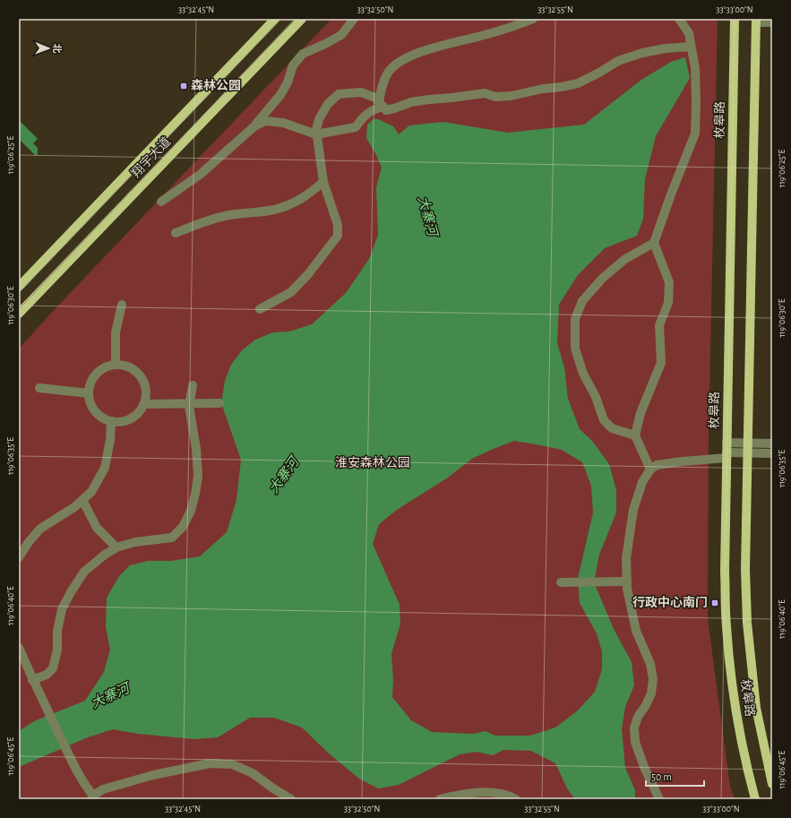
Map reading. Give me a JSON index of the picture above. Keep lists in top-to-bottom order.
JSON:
{
  "streets": {
    "main road": ["枚皋路", "翔宇大道"]
  },
  "water": ["大寨河"],
  "parks": ["淮安森林公园"],
  "places": {
    "transit": ["森林公园", "行政中心南门"]
  },
  "scale_bar": "50 m",
  "north": "right",
  "coordinates": [
    "33°32'45\"N",
    "33°32'50\"N",
    "33°32'55\"N",
    "33°33'00\"N",
    "119°06'25\"E",
    "119°06'30\"E",
    "119°06'35\"E",
    "119°06'40\"E",
    "119°06'45\"E"
  ]
}
